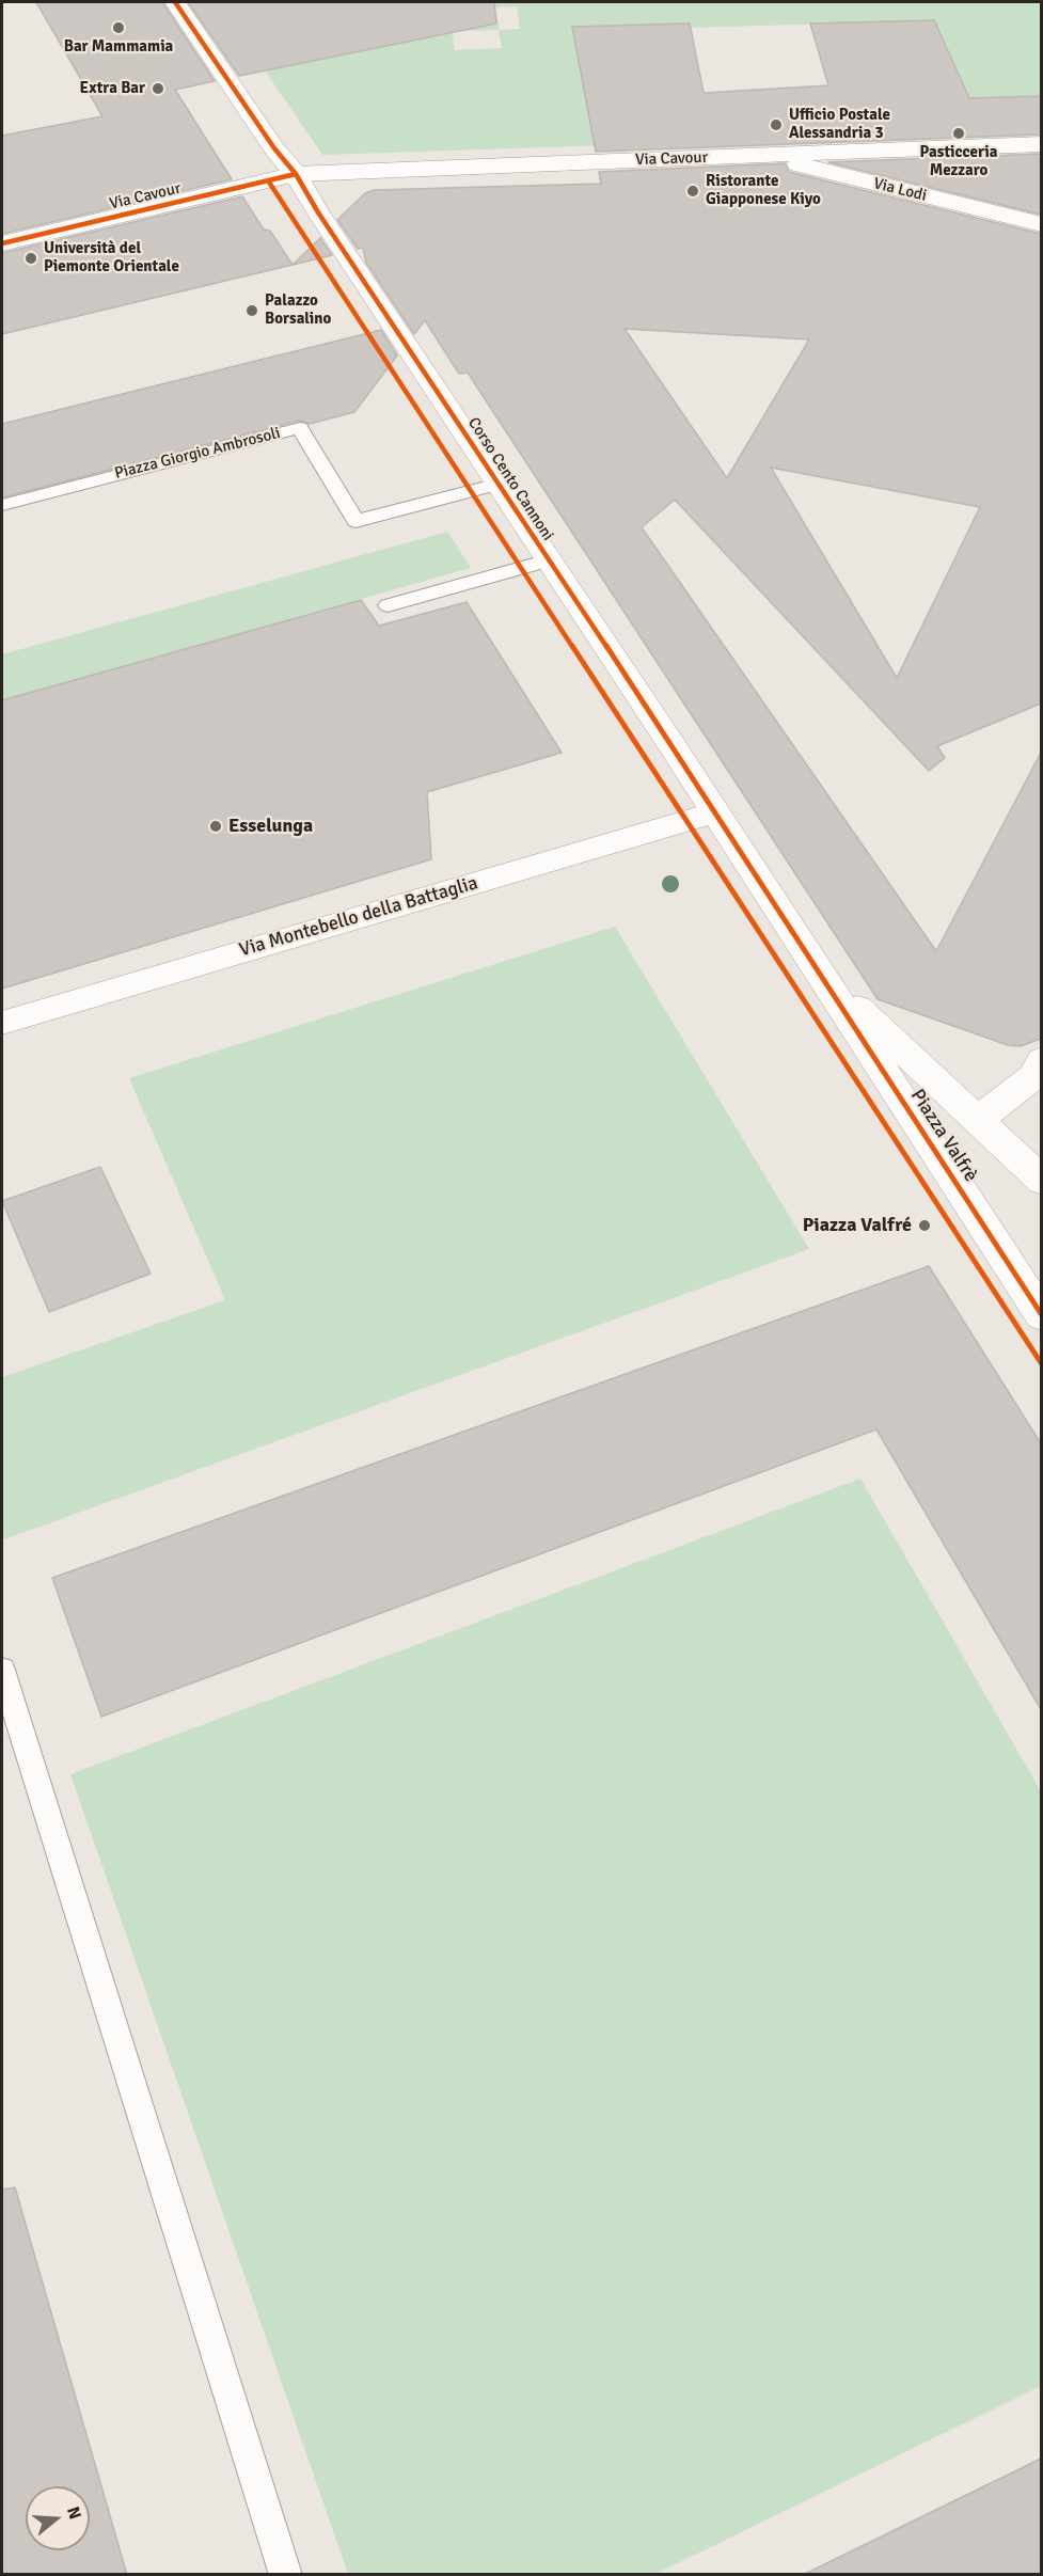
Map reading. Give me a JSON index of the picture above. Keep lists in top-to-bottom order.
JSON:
{
  "streets": {
    "street": [
      "Via Cavour",
      "Via Lodi",
      "Corso Cento Cannoni",
      "Via Montebello della Battaglia",
      "Piazza Valfrè"
    ],
    "lane": ["Piazza Giorgio Ambrosoli"]
  },
  "crossings": [
    ["Via Cavour", "Via Lodi"],
    ["Via Cavour", "Corso Cento Cannoni"],
    ["Piazza Giorgio Ambrosoli", "Corso Cento Cannoni"],
    ["Corso Cento Cannoni", "Via Montebello della Battaglia"],
    ["Corso Cento Cannoni", "Piazza Valfrè"]
  ],
  "places": [
    "Bar Mammamia",
    "Extra Bar",
    "Ufficio Postale Alessandria 3",
    "Pasticceria Mezzaro",
    "Ristorante Giapponese Kiyo",
    "Università del Piemonte Orientale",
    "Palazzo Borsalino",
    "Esselunga",
    "Piazza Valfré"
  ],
  "north": "right"
}
